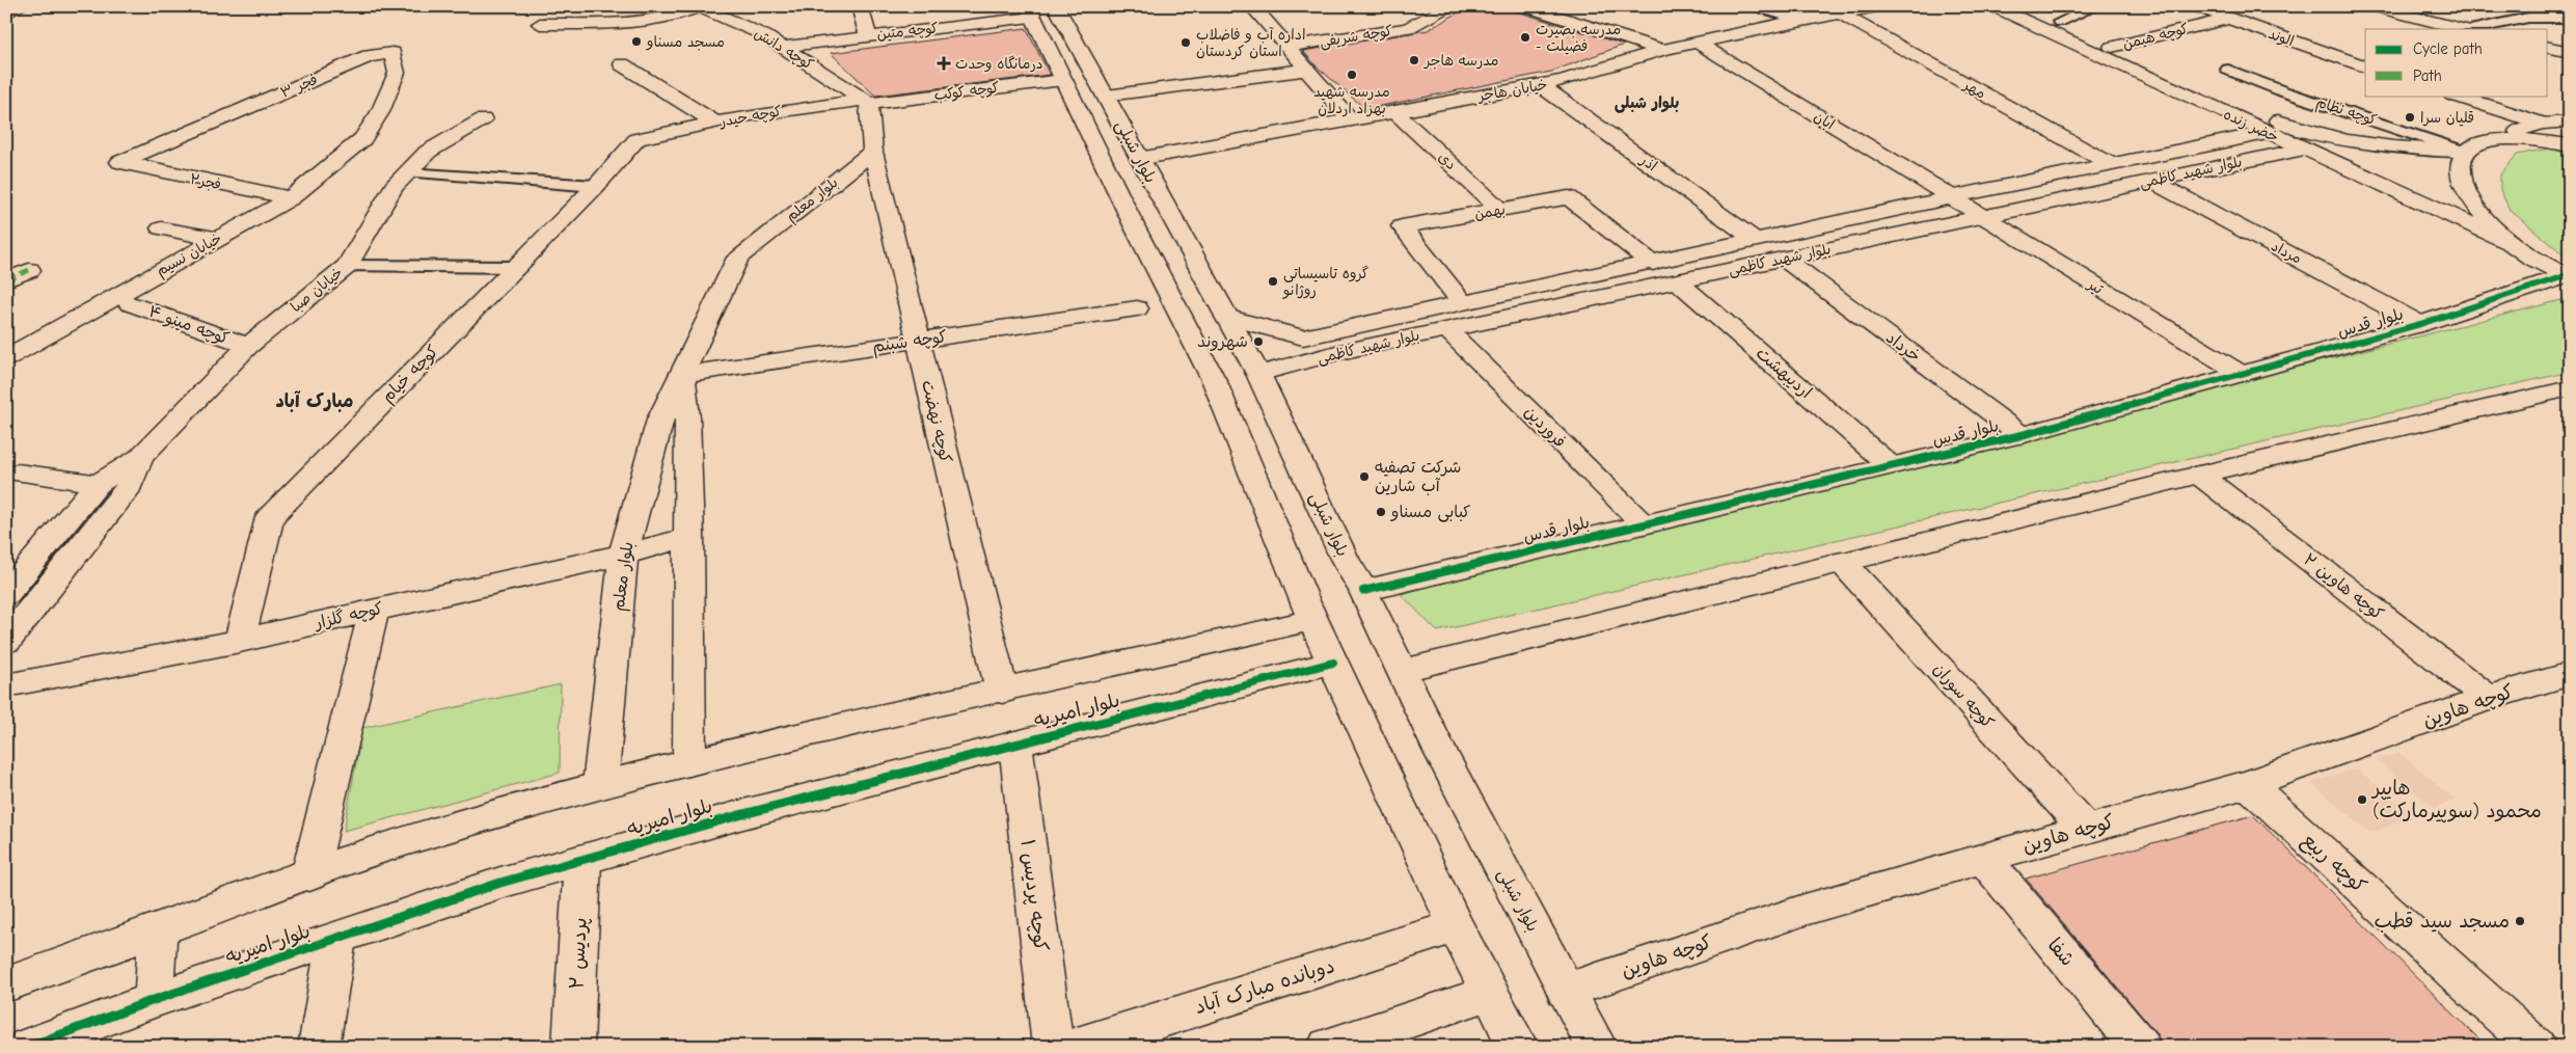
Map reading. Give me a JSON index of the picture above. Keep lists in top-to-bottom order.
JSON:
{
  "streets": {
    "street": [
      "کوچه متین",
      "کوچه شریفی",
      "کوچه هیمن",
      "الوند",
      "کوچه دانش",
      "فجر ۳",
      "مهر",
      "خیابان هاجر",
      "کوچه کوکب",
      "کوچه حیدر",
      "ابان",
      "خضر زنده",
      "بلوار شبلی",
      "دی",
      "اذر",
      "بلوار شهید کاظمی",
      "فجر۲",
      "بلوار معلم",
      "بهمن",
      "مرداد",
      "خیابان نسیم",
      "تیر",
      "خیابان صبا",
      "بلوار قدس",
      "کوچه مینو ۴",
      "کوچه شبنم",
      "خرداد",
      "اردیبهشت",
      "کوچه خیام",
      "کوچه نهضت",
      "فروردین",
      "کوچه هاوین ۲",
      "کوچه گلزار",
      "کوچه سوران",
      "کوچه هاوین",
      "بلوار امیریه",
      "کوچه ربیع",
      "کوچه پردیس ۱",
      "شفا",
      "پردیس ۲",
      "دوبانده مبارک آباد"
    ],
    "lane": ["کوچه نظام"]
  },
  "crossings": [
    ["کوچه متین", "کوچه دانش"],
    ["کوچه متین", "بلوار شبلی"],
    ["کوچه هیمن", "الوند"],
    ["کوچه هیمن", "خضر زنده"],
    ["کوچه دانش", "کوچه کوکب"],
    ["کوچه دانش", "کوچه حیدر"],
    ["فجر ۳", "فجر۲"],
    ["فجر ۳", "خیابان نسیم"],
    ["مهر", "خیابان هاجر"],
    ["مهر", "بلوار شهید کاظمی"],
    ["خیابان هاجر", "ابان"],
    ["خیابان هاجر", "بلوار شبلی"],
    ["خیابان هاجر", "دی"],
    ["خیابان هاجر", "اذر"],
    ["کوچه کوکب", "کوچه حیدر"],
    ["کوچه کوکب", "بلوار شبلی"],
    ["کوچه نظام", "خضر زنده"],
    ["کوچه حیدر", "کوچه خیام"],
    ["ابان", "بلوار شهید کاظمی"],
    ["ابان", "تیر"],
    ["خضر زنده", "بلوار شهید کاظمی"],
    ["بلوار شبلی", "بلوار شهید کاظمی"],
    ["بلوار شبلی", "بلوار قدس"],
    ["بلوار شبلی", "کوچه هاوین"],
    ["بلوار شبلی", "بلوار امیریه"],
    ["بلوار شبلی", "دوبانده مبارک آباد"],
    ["دی", "بهمن"],
    ["اذر", "بلوار شهید کاظمی"],
    ["بلوار شهید کاظمی", "بهمن"],
    ["بلوار شهید کاظمی", "مرداد"],
    ["بلوار شهید کاظمی", "تیر"],
    ["بلوار شهید کاظمی", "خرداد"],
    ["بلوار شهید کاظمی", "اردیبهشت"],
    ["بلوار شهید کاظمی", "فروردین"],
    ["فجر۲", "خیابان نسیم"],
    ["بلوار معلم", "کوچه شبنم"],
    ["بلوار معلم", "کوچه نهضت"],
    ["بلوار معلم", "کوچه گلزار"],
    ["بلوار معلم", "بلوار امیریه"],
    ["مرداد", "بلوار قدس"],
    ["تیر", "بلوار قدس"],
    ["خیابان صبا", "کوچه مینو ۴"],
    ["بلوار قدس", "خرداد"],
    ["بلوار قدس", "اردیبهشت"],
    ["بلوار قدس", "فروردین"],
    ["کوچه شبنم", "کوچه نهضت"],
    ["کوچه خیام", "کوچه گلزار"],
    ["کوچه نهضت", "بلوار امیریه"],
    ["کوچه هاوین ۲", "کوچه هاوین"],
    ["کوچه سوران", "کوچه هاوین"],
    ["کوچه هاوین", "کوچه ربیع"],
    ["کوچه هاوین", "شفا"],
    ["بلوار امیریه", "کوچه پردیس ۱"],
    ["بلوار امیریه", "پردیس ۲"]
  ],
  "districts": ["بلوار شبلی", "مبارک آباد"],
  "places": {
    "other": [
      "مدرسه بصیرت - فضیلت",
      "مسجد مسناو",
      "اداره آب و فاضلاب استان کردستان",
      "مدرسه هاجر",
      "مدرسه شهید بهزاد اردلان",
      "قلیان سرا",
      "گروه تاسیساتی روژانو",
      "شهروند",
      "شرکت تصفیه آب شارین",
      "کبابی مسناو",
      "هایپر (سوپیرمارکت) محمود",
      "مسجد سید قطب"
    ],
    "health": ["درمانگاه وحدت"]
  },
  "legend": ["Cycle path", "Path"]
}
